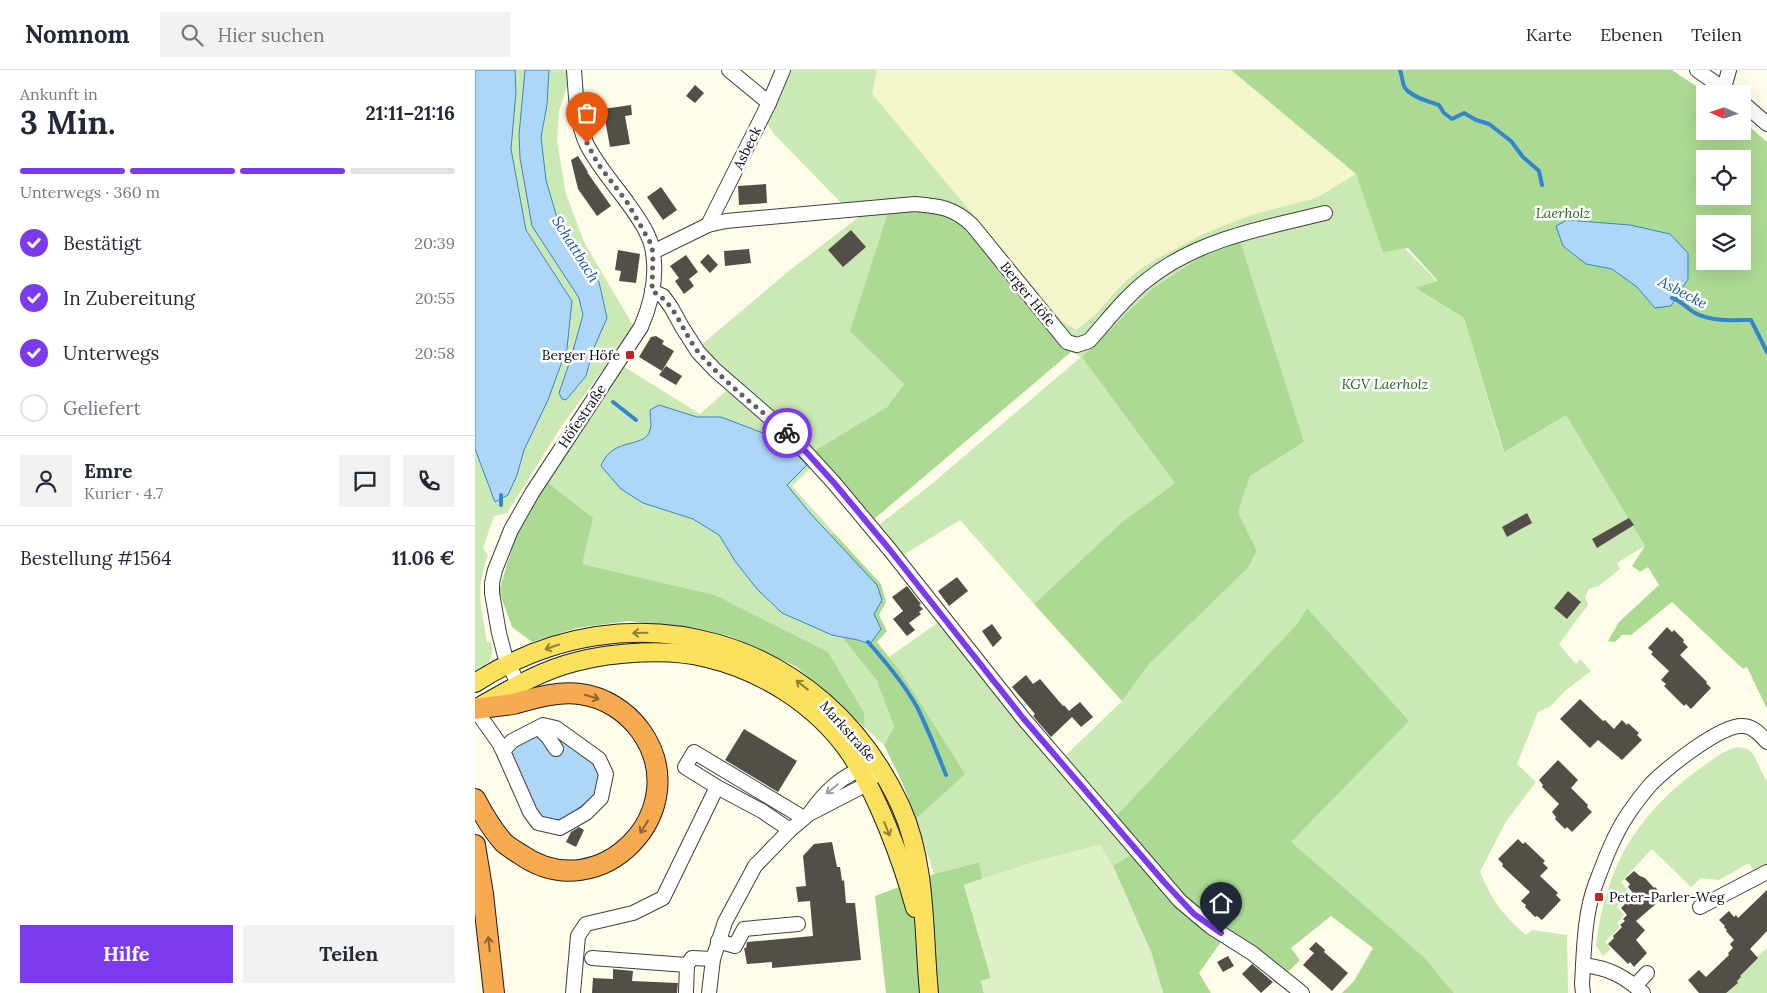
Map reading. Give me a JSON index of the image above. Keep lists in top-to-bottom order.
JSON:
{
  "streets": {
    "main road": ["Markstraße"],
    "street": ["Asbeck", "Berger Höfe", "Höfestraße"]
  },
  "crossings": [
    ["Asbeck", "Berger Höfe"],
    ["Berger Höfe", "Höfestraße"],
    ["Höfestraße", "Markstraße"]
  ],
  "water": ["Schattbach", "Asbecke"],
  "parks": ["Laerholz", "KGV Laerholz"],
  "places": {
    "transit": ["Berger Höfe", "Peter-Parler-Weg"]
  },
  "north": "left",
  "page": {
    "header": "Nomnom",
    "search": "Hier suchen",
    "nav": ["Karte", "Ebenen", "Teilen"],
    "heading": ["3 Min.", "Ankunft in", "21:11–21:16"],
    "panel": [
      "Emre",
      "Kurier · 4.7",
      "Bestellung #1564",
      "11.06 €"
    ],
    "bar": "Unterwegs · 360 m",
    "list": [
      ["Bestätigt", "20:39"],
      ["In Zubereitung", "20:55"],
      ["Unterwegs", "20:58"],
      "Geliefert"
    ],
    "buttons": ["Hilfe", "Teilen"]
  }
}
